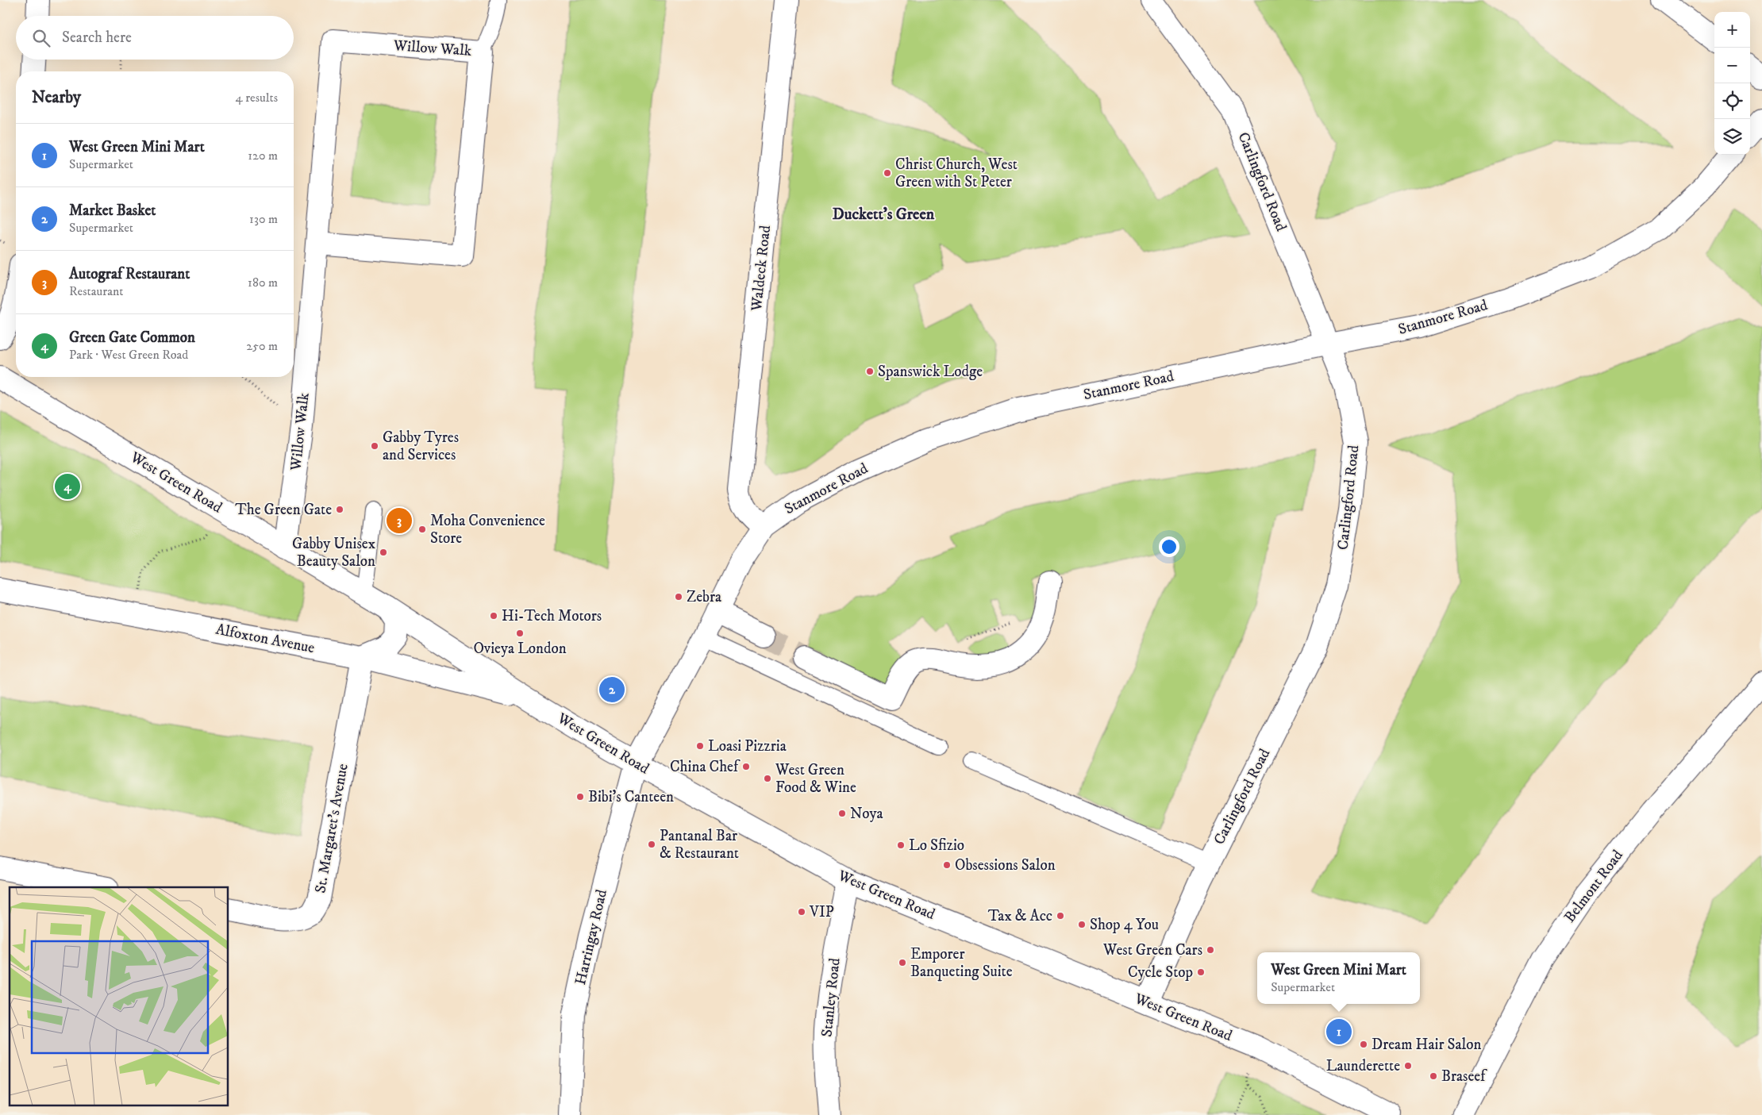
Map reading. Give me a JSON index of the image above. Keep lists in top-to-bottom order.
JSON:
{
  "streets": {
    "street": [
      "Willow Walk",
      "Carlingford Road",
      "Waldeck Road",
      "Stanmore Road",
      "West Green Road",
      "Alfoxton Avenue",
      "St. Margaret's Avenue",
      "Belmont Road",
      "Harringay Road",
      "Stanley Road"
    ]
  },
  "crossings": [
    ["Willow Walk", "West Green Road"],
    ["Carlingford Road", "Stanmore Road"],
    ["Carlingford Road", "West Green Road"],
    ["Waldeck Road", "Stanmore Road"],
    ["Stanmore Road", "West Green Road"],
    ["Stanmore Road", "Harringay Road"],
    ["West Green Road", "Alfoxton Avenue"],
    ["West Green Road", "Harringay Road"],
    ["West Green Road", "Stanley Road"],
    ["Alfoxton Avenue", "St. Margaret's Avenue"]
  ],
  "districts": ["Duckett's Green"],
  "places": [
    "Christ Church, West Green with St Peter",
    "Spanswick Lodge",
    "Gabby Tyres and Services",
    "The Green Gate",
    "Moha Convenience Store",
    "Gabby Unisex Beauty Salon",
    "Zebra",
    "Hi-Tech Motors",
    "Ovieya London",
    "Loasi Pizzria",
    "China Chef",
    "West Green Food & Wine",
    "Bibi's Canteen",
    "Noya",
    "Pantanal Bar & Restaurant",
    "Lo Sfizio",
    "Obsessions Salon",
    "VIP",
    "Tax & Acc",
    "Shop 4 You",
    "West Green Cars",
    "Emporer Banqueting Suite",
    "Cycle Stop",
    "Dream Hair Salon",
    "Launderette",
    "Braseef"
  ],
  "page": {
    "map_buttons": ["+", "−"],
    "search": "Search here",
    "heading": ["Nearby", "4 results"],
    "list": [
      {
        "mark": "1",
        "name": "West Green Mini Mart",
        "note": "Supermarket",
        "value": "120 m"
      },
      {
        "mark": "2",
        "name": "Market Basket",
        "note": "Supermarket",
        "value": "130 m"
      },
      {
        "mark": "3",
        "name": "Autograf Restaurant",
        "note": "Restaurant",
        "value": "180 m"
      },
      {
        "mark": "4",
        "name": "Green Gate Common",
        "note": "Park · West Green Road",
        "value": "250 m"
      }
    ],
    "pins": [
      "4",
      "3",
      "2",
      "1"
    ],
    "popup": ["West Green Mini Mart", "Supermarket"]
  }
}
